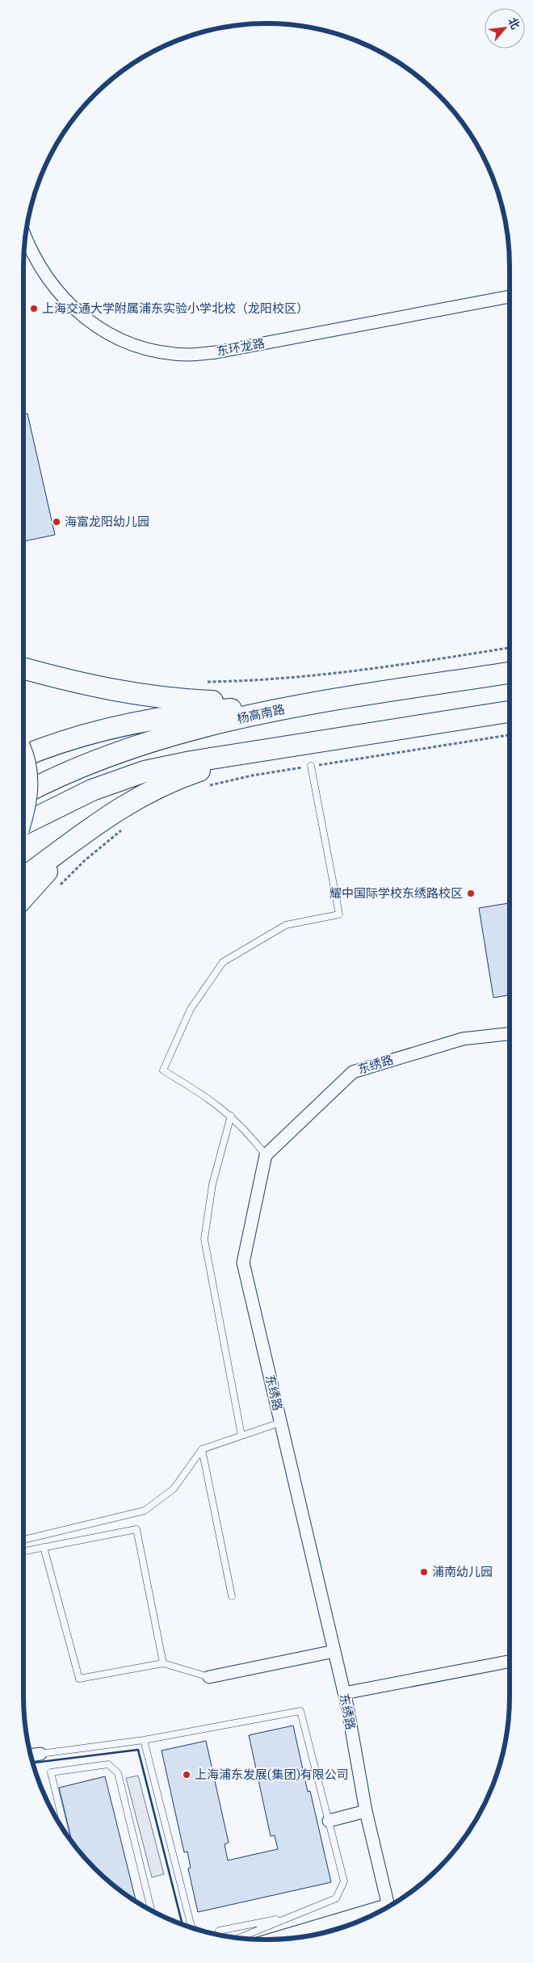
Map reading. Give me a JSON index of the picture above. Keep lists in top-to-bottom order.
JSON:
{
  "streets": {
    "highway": ["杨高南路"],
    "street": ["东环龙路", "东绣路"]
  },
  "places": [
    "上海交通大学附属浦东实验小学北校（龙阳校区）",
    "海富龙阳幼儿园",
    "耀中国际学校东绣路校区",
    "浦南幼儿园",
    "上海浦东发展(集团)有限公司"
  ],
  "north": "top right"
}
